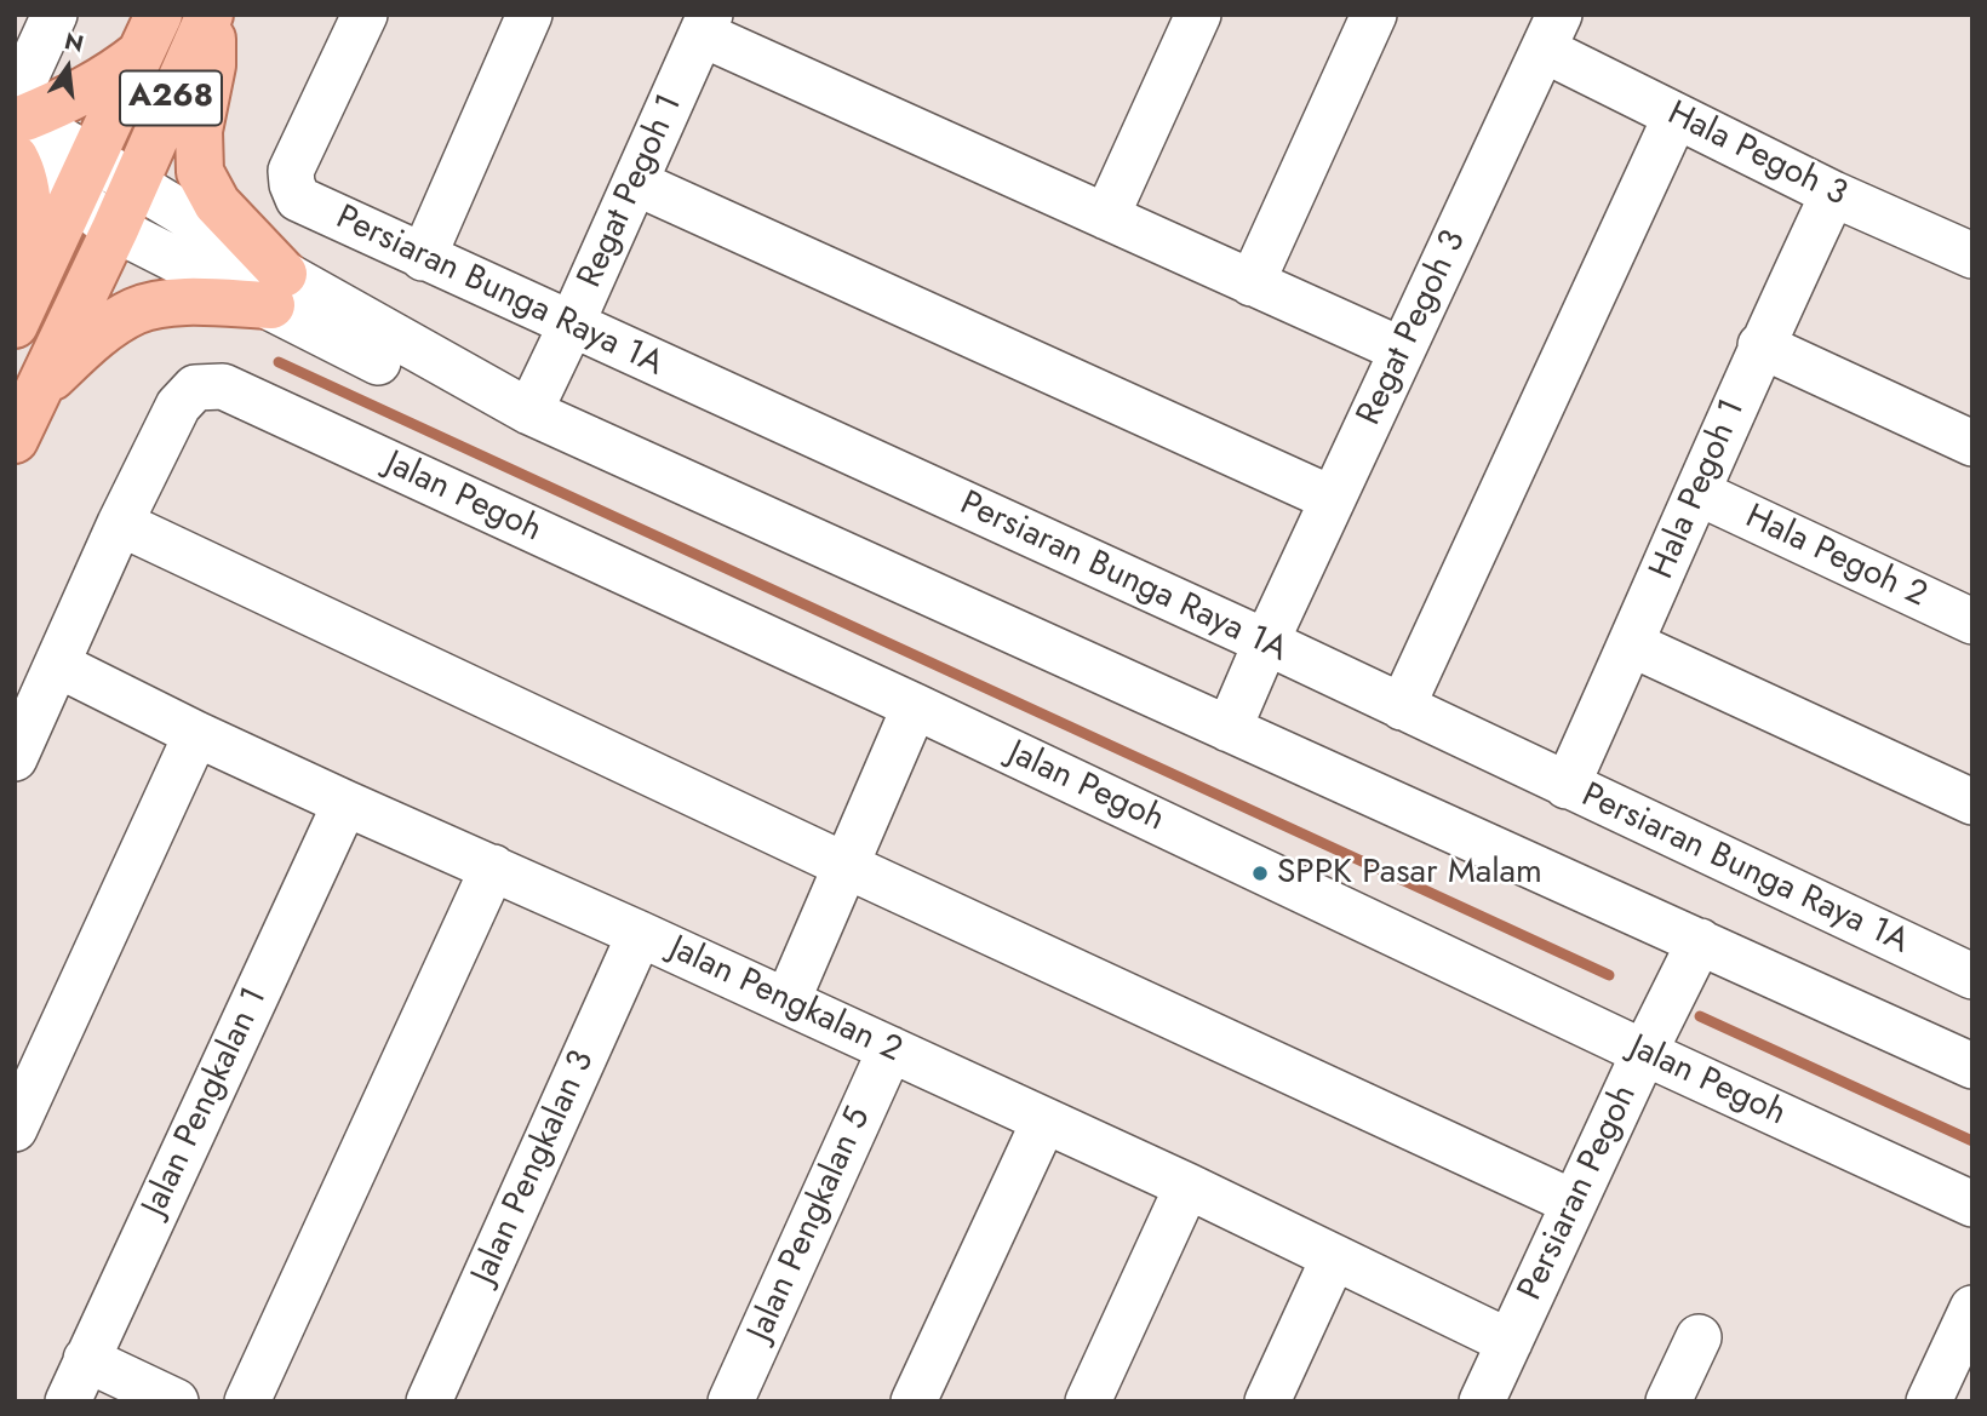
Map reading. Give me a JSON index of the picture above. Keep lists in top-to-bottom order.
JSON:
{
  "streets": {
    "main road": ["A268"],
    "street": [
      "Hala Pegoh 3",
      "Regat Pegoh 1",
      "Persiaran Bunga Raya 1A",
      "Regat Pegoh 3",
      "Hala Pegoh 1",
      "Jalan Pegoh",
      "Hala Pegoh 2",
      "Jalan Pengkalan 2",
      "Jalan Pengkalan 1",
      "Jalan Pengkalan 3",
      "Persiaran Pegoh",
      "Jalan Pengkalan 5"
    ]
  },
  "crossings": [
    ["Hala Pegoh 3", "Regat Pegoh 3"],
    ["Hala Pegoh 3", "Hala Pegoh 1"],
    ["Regat Pegoh 1", "Persiaran Bunga Raya 1A"],
    ["Persiaran Bunga Raya 1A", "Regat Pegoh 3"],
    ["Persiaran Bunga Raya 1A", "Hala Pegoh 1"],
    ["Hala Pegoh 1", "Hala Pegoh 2"],
    ["Jalan Pegoh", "Persiaran Pegoh"],
    ["Jalan Pengkalan 2", "Jalan Pengkalan 1"],
    ["Jalan Pengkalan 2", "Jalan Pengkalan 3"],
    ["Jalan Pengkalan 2", "Persiaran Pegoh"],
    ["Jalan Pengkalan 2", "Jalan Pengkalan 5"]
  ],
  "places": ["SPPK Pasar Malam"],
  "north": "top"
}
